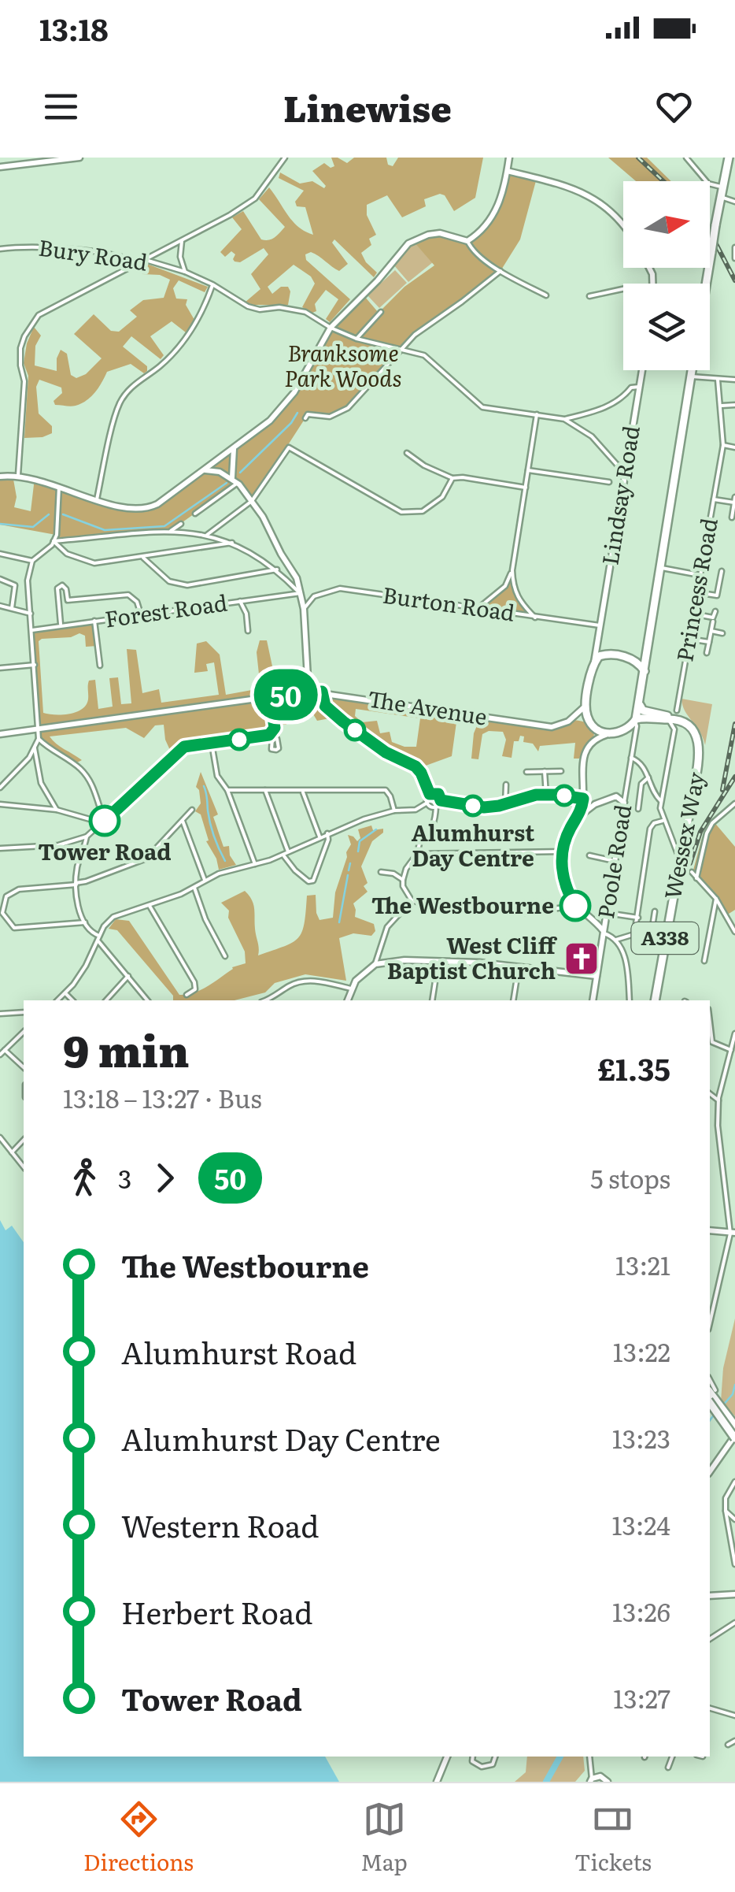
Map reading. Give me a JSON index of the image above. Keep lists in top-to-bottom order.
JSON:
{
  "streets": {
    "highway": ["Wessex Way", "A338"],
    "street": [
      "Bury Road",
      "Lindsay Road",
      "Princess Road",
      "Burton Road",
      "Forest Road",
      "The Avenue",
      "Poole Road"
    ]
  },
  "crossings": [
    ["Lindsay Road", "Burton Road"],
    ["Lindsay Road", "The Avenue"],
    ["Lindsay Road", "Poole Road"],
    ["Princess Road", "Wessex Way"],
    ["The Avenue", "Poole Road"]
  ],
  "parks": ["Branksome Park Woods"],
  "places": {
    "other": ["Alumhurst Day Centre", "Tower Road", "The Westbourne"],
    "church": ["West Cliff Baptist Church"]
  },
  "lines": ["bus line 50"],
  "north": "right",
  "page": {
    "status": "13:18",
    "header": "Linewise",
    "on_map": "50",
    "heading": ["9 min", "13:18 – 13:27 · Bus", "£1.35"],
    "legs": ["3", "50", "5 stops"],
    "list": [
      {
        "name": "The Westbourne",
        "value": "13:21"
      },
      {
        "name": "Alumhurst Road",
        "value": "13:22"
      },
      {
        "name": "Alumhurst Day Centre",
        "value": "13:23"
      },
      {
        "name": "Western Road",
        "value": "13:24"
      },
      {
        "name": "Herbert Road",
        "value": "13:26"
      },
      {
        "name": "Tower Road",
        "value": "13:27"
      }
    ],
    "tabs": ["Directions", "Map", "Tickets"]
  }
}
